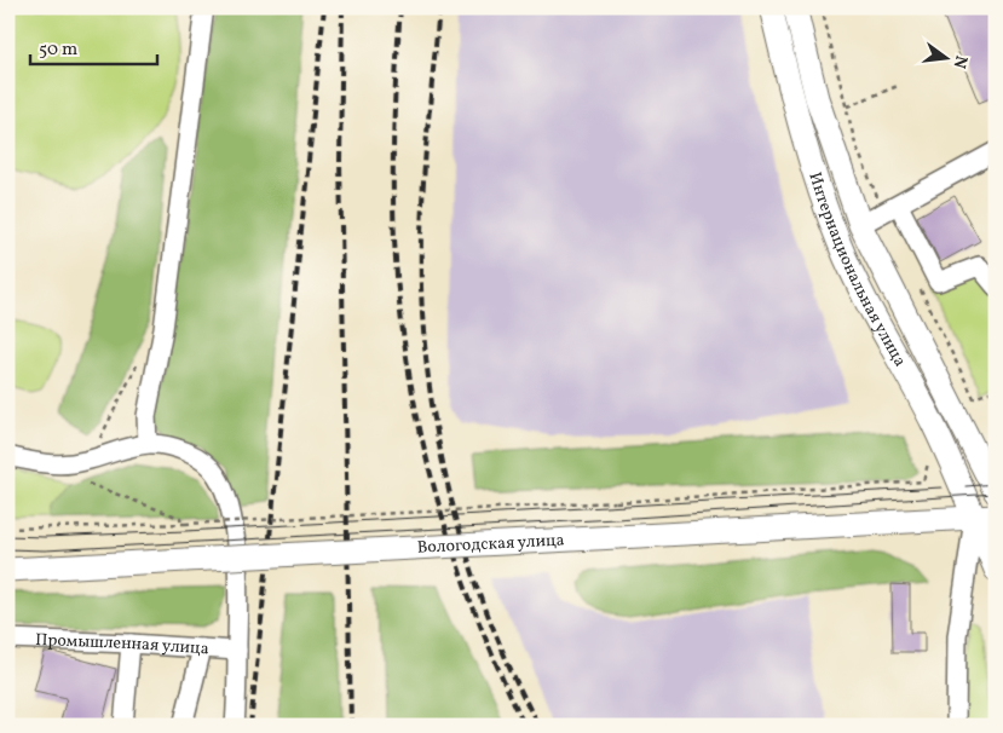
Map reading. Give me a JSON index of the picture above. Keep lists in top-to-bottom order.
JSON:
{
  "streets": {
    "main road": ["Интернациональная улица", "Вологодская улица"],
    "street": ["Промышленная улица"]
  },
  "crossings": [
    ["Интернациональная улица", "Вологодская улица"]
  ],
  "scale_bar": "50 m",
  "north": "right"
}
